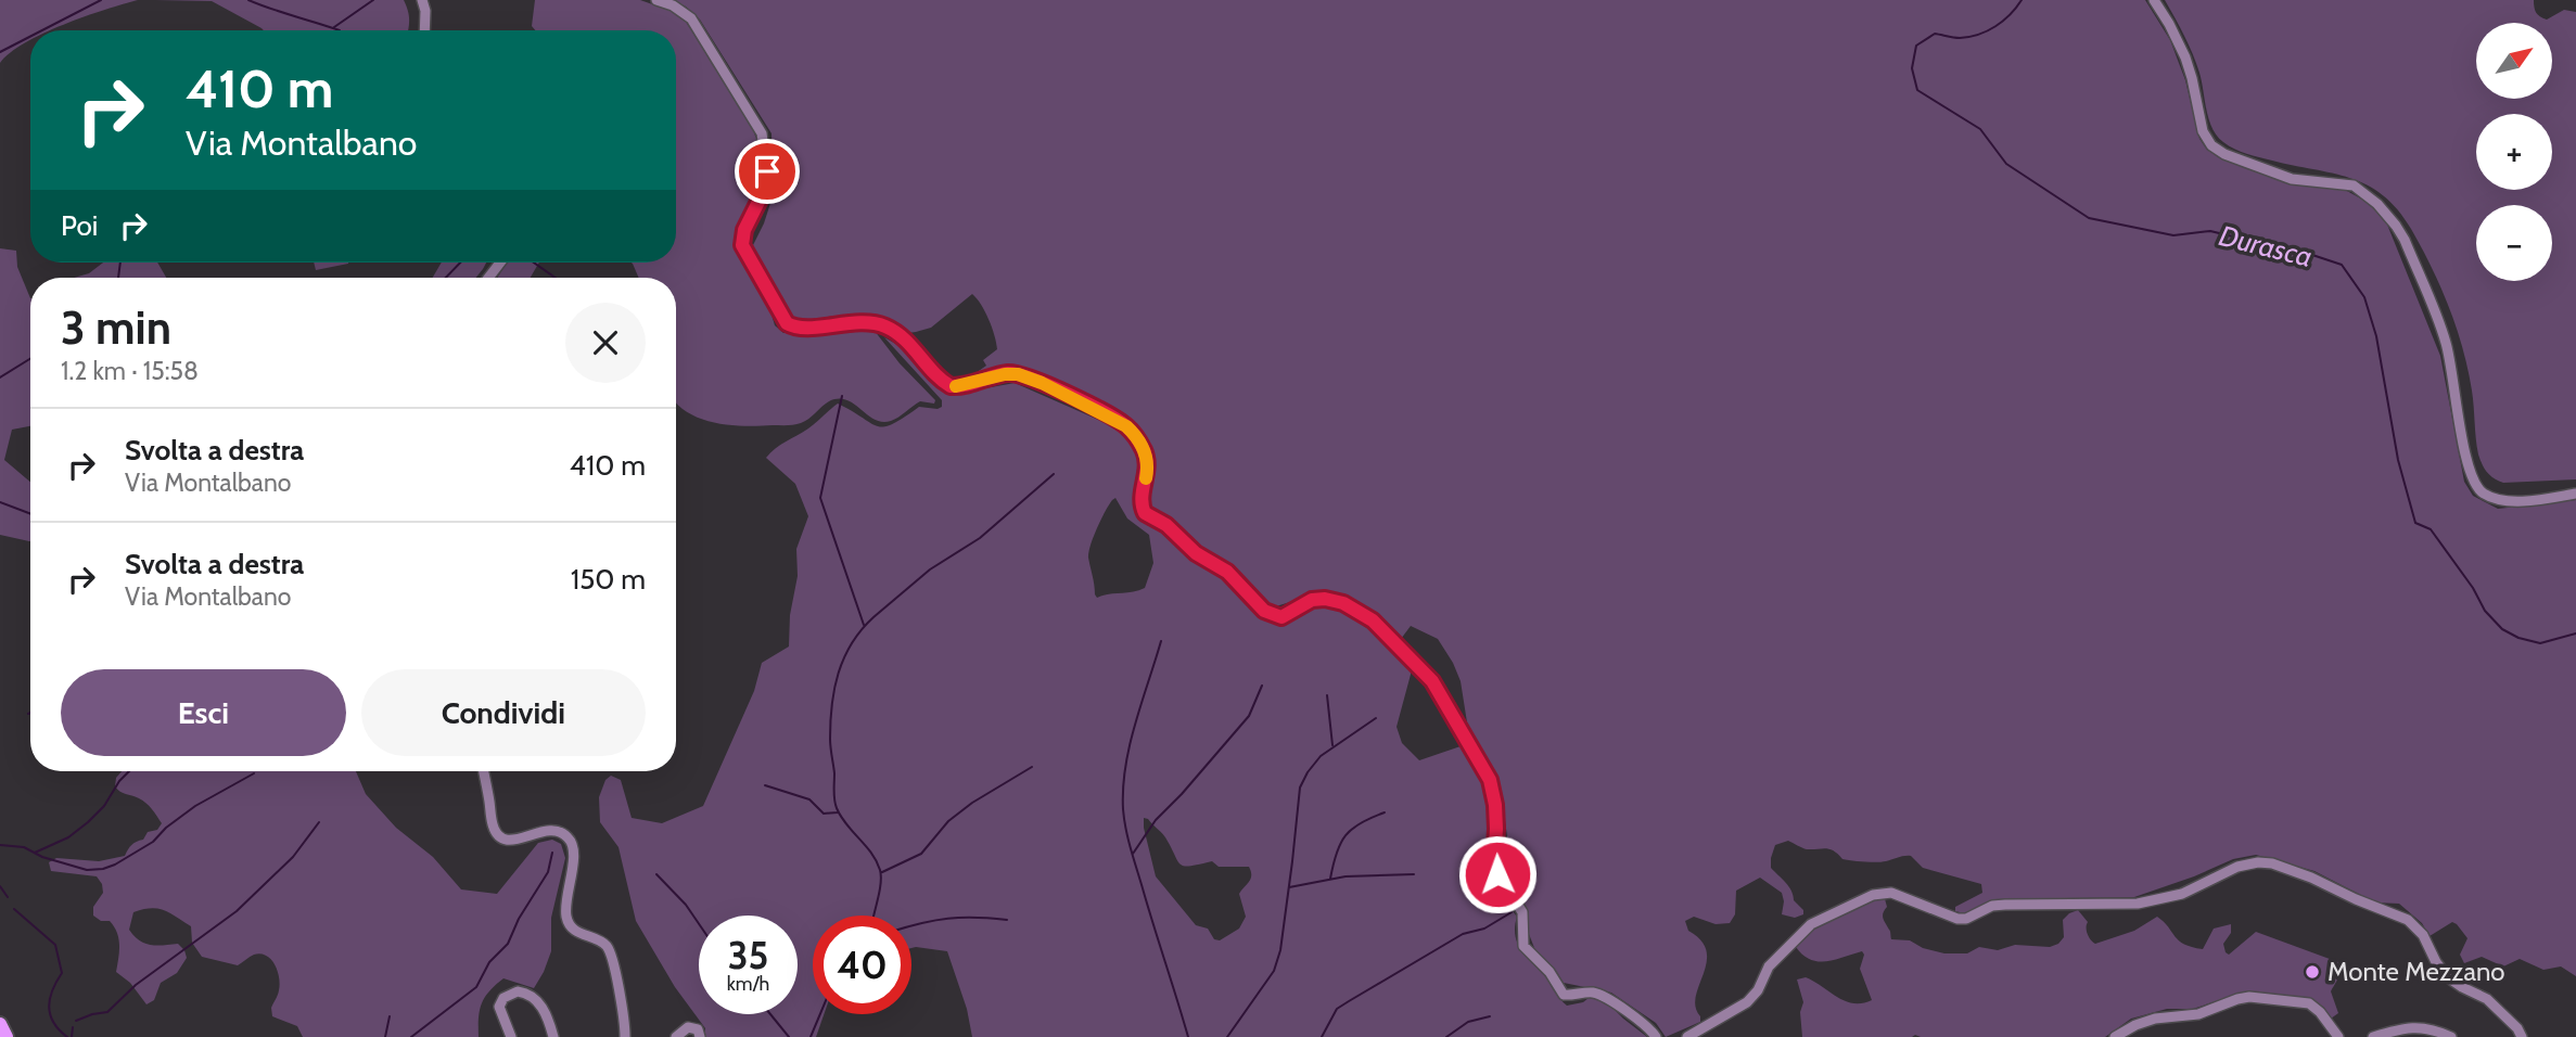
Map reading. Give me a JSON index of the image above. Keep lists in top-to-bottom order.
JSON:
{
  "water": ["Durasca"],
  "places": ["Monte Mezzano"],
  "north": "top right",
  "page": {
    "map_buttons": ["+", "−"],
    "turn": ["410 m", "Via Montalbano"],
    "then": "Poi",
    "heading": ["3 min", "1.2 km · 15:58"],
    "list": [
      {
        "name": "Svolta a destra",
        "note": "Via Montalbano",
        "value": "410 m"
      },
      {
        "name": "Svolta a destra",
        "note": "Via Montalbano",
        "value": "150 m"
      }
    ],
    "buttons": ["Esci", "Condividi"],
    "speed": "35 km/h",
    "limit": "40"
  }
}
